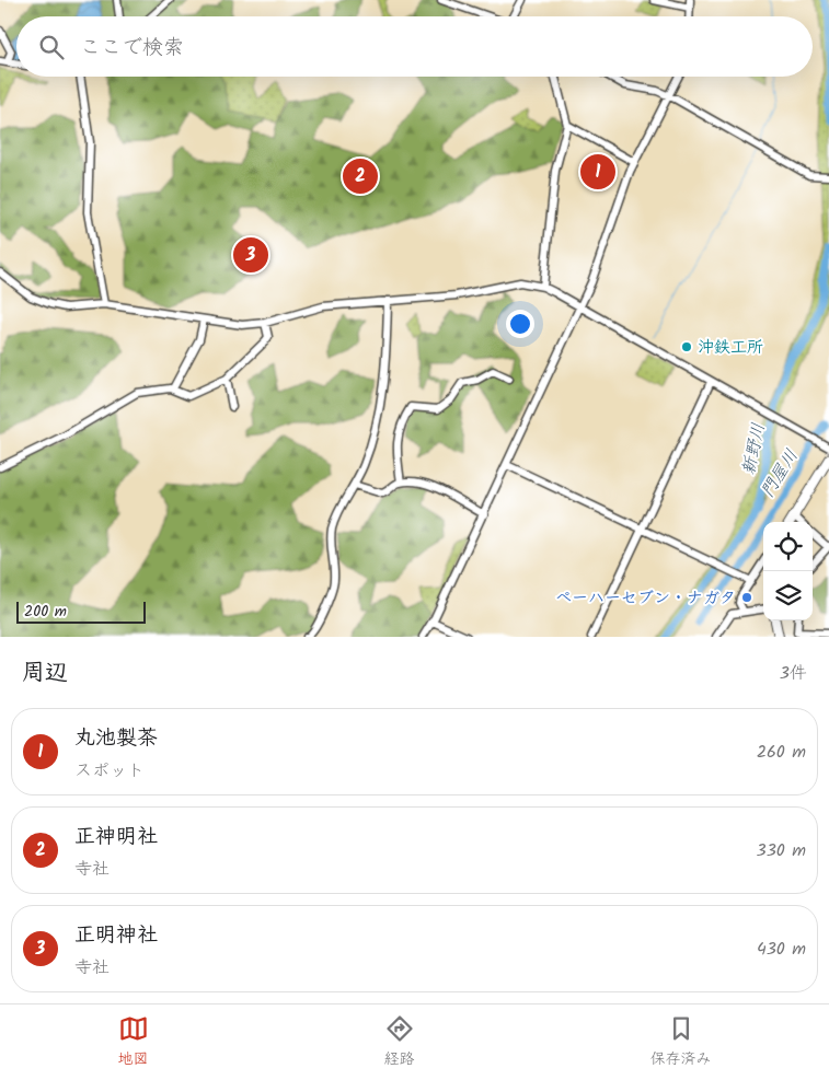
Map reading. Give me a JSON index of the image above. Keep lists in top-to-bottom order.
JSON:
{
  "water": ["新野川", "門屋川"],
  "places": ["沖鉄工所", "ペーハーセブン・ナガタ"],
  "scale_bar": "200 m",
  "page": {
    "search": "ここで検索",
    "pins": ["1", "2", "3"],
    "scale": "200 m",
    "heading": ["周辺", "3件"],
    "list": [
      {
        "mark": "1",
        "name": "丸池製茶",
        "note": "スポット",
        "value": "260 m"
      },
      {
        "mark": "2",
        "name": "正神明社",
        "note": "寺社",
        "value": "330 m"
      },
      {
        "mark": "3",
        "name": "正明神社",
        "note": "寺社",
        "value": "430 m"
      }
    ],
    "nav": ["地図", "経路", "保存済み"]
  }
}
